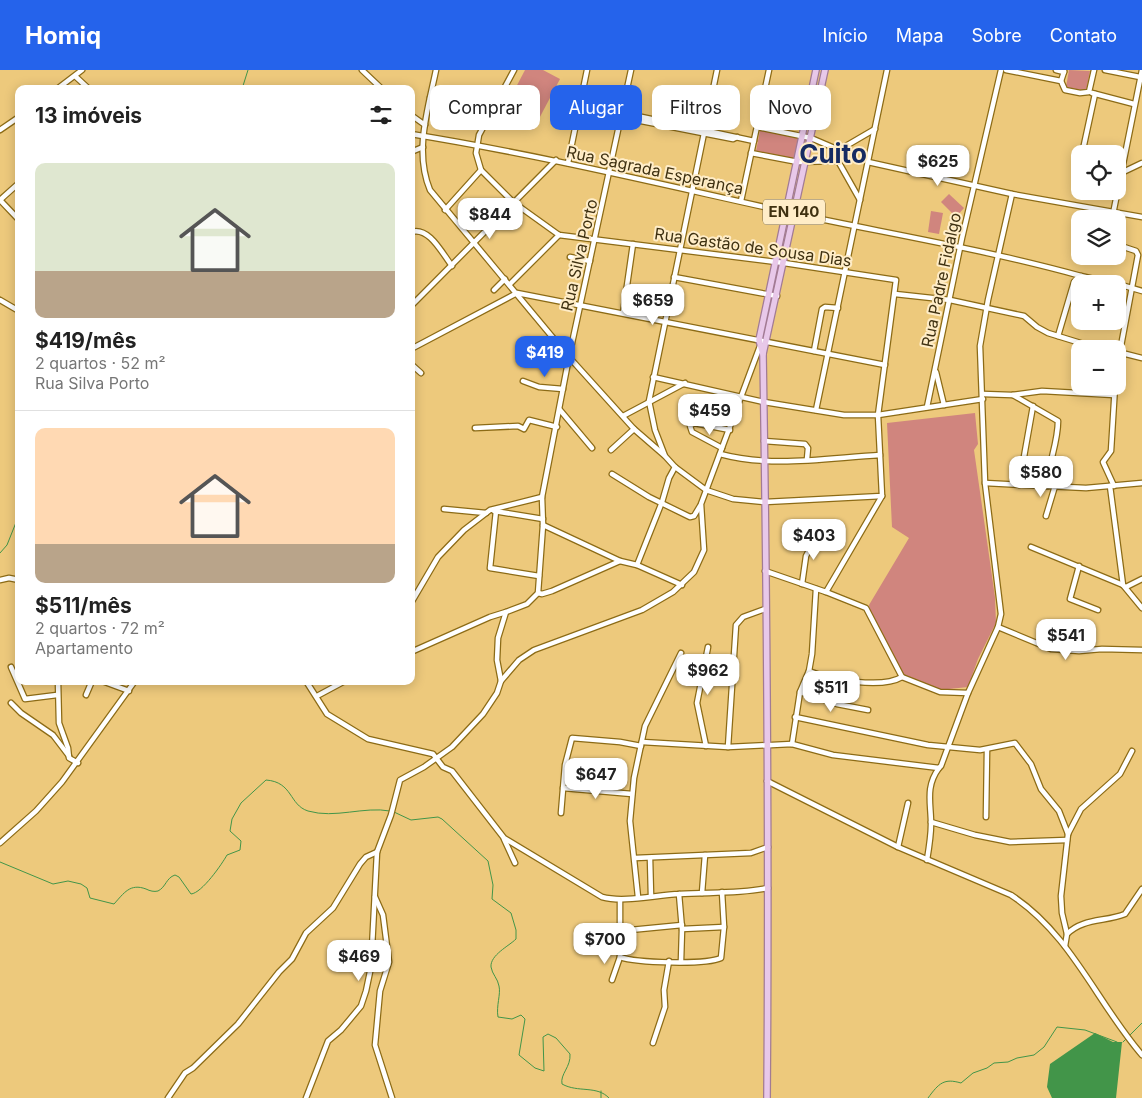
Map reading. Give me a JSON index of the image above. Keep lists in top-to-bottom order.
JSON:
{
  "streets": {
    "main road": ["EN 140"],
    "street": [
      "Rua Sagrada Esperança",
      "Rua Gastão de Sousa Dias",
      "Rua Silva Porto",
      "Rua Padre Fidalgo"
    ]
  },
  "crossings": [
    ["Rua Sagrada Esperança", "EN 140"],
    ["Rua Sagrada Esperança", "Rua Silva Porto"],
    ["Rua Sagrada Esperança", "Rua Padre Fidalgo"],
    ["EN 140", "Rua Gastão de Sousa Dias"],
    ["Rua Gastão de Sousa Dias", "Rua Silva Porto"]
  ],
  "districts": ["Cuito"],
  "page": {
    "header": "Homiq",
    "nav": [
      "Início",
      "Mapa",
      "Sobre",
      "Contato"
    ],
    "chip": [
      "Comprar",
      "Alugar",
      "Filtros",
      "Novo"
    ],
    "heading": "13 imóveis",
    "map_buttons": ["+", "−"],
    "price": [
      "$625",
      "$844",
      "$659",
      "$419",
      "$459",
      "$580",
      "$403",
      "$541",
      "$962",
      "$511",
      "$647",
      "$700",
      "$469"
    ],
    "list": [
      {
        "name": "$419/mês",
        "note": "2 quartos · 52 m² · Rua Silva Porto"
      },
      {
        "name": "$511/mês",
        "note": "2 quartos · 72 m² · Apartamento"
      }
    ]
  }
}
